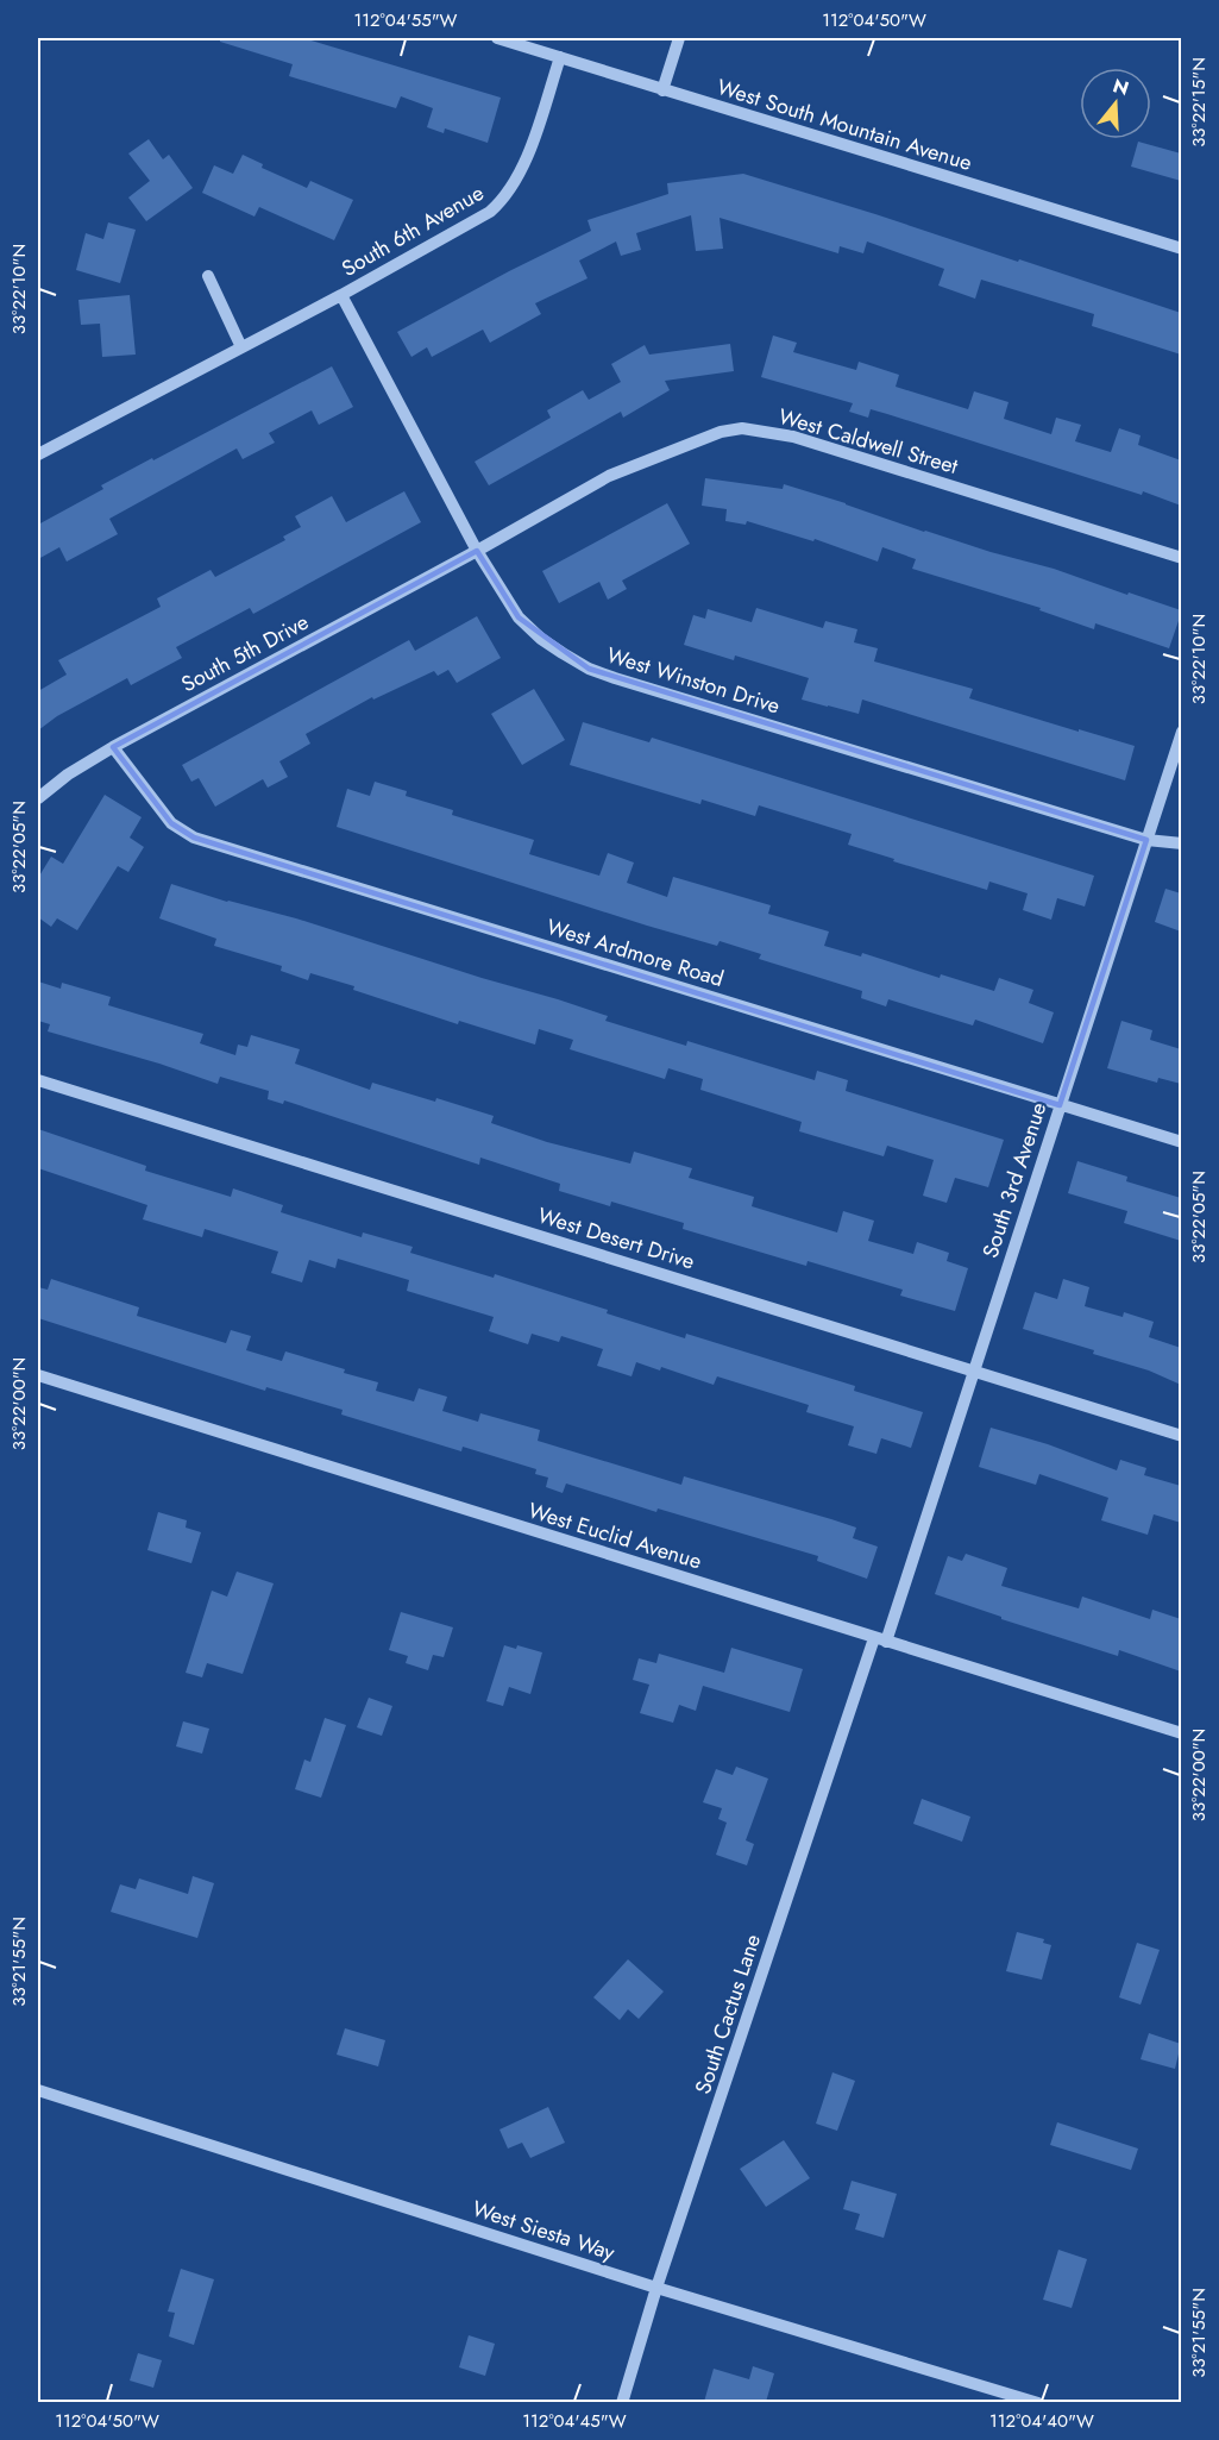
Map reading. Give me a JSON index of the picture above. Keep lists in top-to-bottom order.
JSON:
{
  "streets": {
    "street": [
      "West South Mountain Avenue",
      "South 6th Avenue",
      "West Caldwell Street",
      "South 5th Drive",
      "West Winston Drive",
      "West Ardmore Road",
      "South 3rd Avenue",
      "West Desert Drive",
      "West Euclid Avenue",
      "South Cactus Lane",
      "West Siesta Way"
    ]
  },
  "crossings": [
    ["West South Mountain Avenue", "South 6th Avenue"],
    ["South 6th Avenue", "West Winston Drive"],
    ["West Caldwell Street", "South 5th Drive"],
    ["West Caldwell Street", "West Winston Drive"],
    ["South 5th Drive", "West Winston Drive"],
    ["South 5th Drive", "West Ardmore Road"],
    ["West Winston Drive", "South 3rd Avenue"],
    ["West Ardmore Road", "South 3rd Avenue"],
    ["South 3rd Avenue", "West Desert Drive"],
    ["South 3rd Avenue", "West Euclid Avenue"],
    ["South 3rd Avenue", "South Cactus Lane"],
    ["West Euclid Avenue", "South Cactus Lane"],
    ["South Cactus Lane", "West Siesta Way"]
  ],
  "north": "top",
  "coordinates": [
    "112°04'55\"W",
    "112°04'50\"W",
    "33°22'15\"N",
    "33°22'10\"N",
    "33°22'05\"N",
    "33°22'00\"N",
    "33°21'55\"N",
    "112°04'45\"W",
    "112°04'40\"W"
  ]
}
